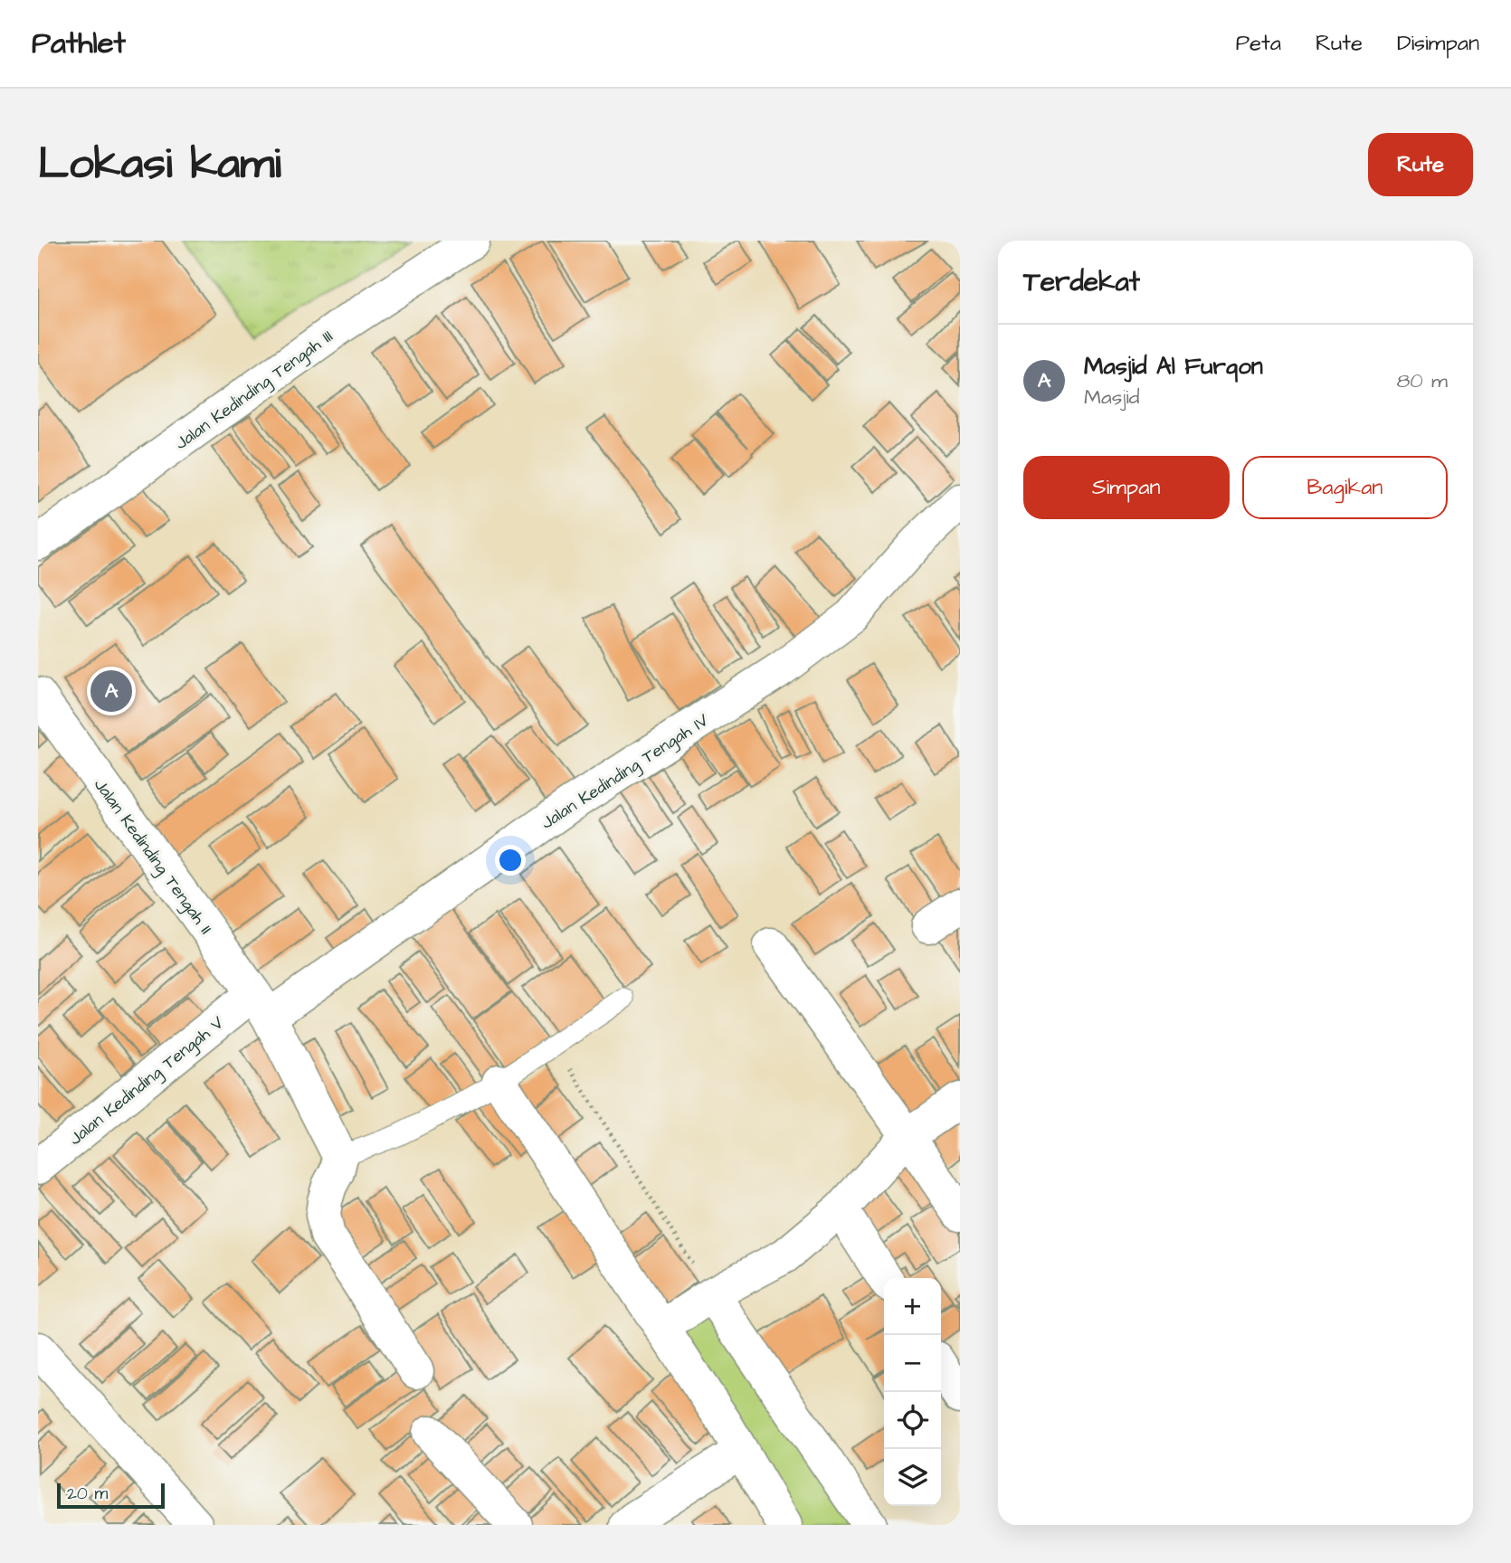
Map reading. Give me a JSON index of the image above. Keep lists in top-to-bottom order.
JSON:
{
  "streets": {
    "street": [
      "Jalan Kedinding Tengah III",
      "Jalan Kedinding Tengah IV",
      "Jalan Kedinding Tengah II",
      "Jalan Kedinding Tengah V"
    ]
  },
  "crossings": [
    ["Jalan Kedinding Tengah IV", "Jalan Kedinding Tengah II"],
    ["Jalan Kedinding Tengah IV", "Jalan Kedinding Tengah V"],
    ["Jalan Kedinding Tengah II", "Jalan Kedinding Tengah V"]
  ],
  "scale_bar": "20 m",
  "page": {
    "header": "Pathlet",
    "nav": ["Peta", "Rute", "Disimpan"],
    "buttons": [
      "Rute",
      ["Simpan", "Bagikan"]
    ],
    "title": "Lokasi kami",
    "heading": "Terdekat",
    "list": [
      {
        "mark": "A",
        "name": "Masjid Al Furqon",
        "note": "Masjid",
        "value": "80 m"
      }
    ],
    "pins": "A",
    "map_buttons": ["+", "−"],
    "scale": "20 m"
  }
}
